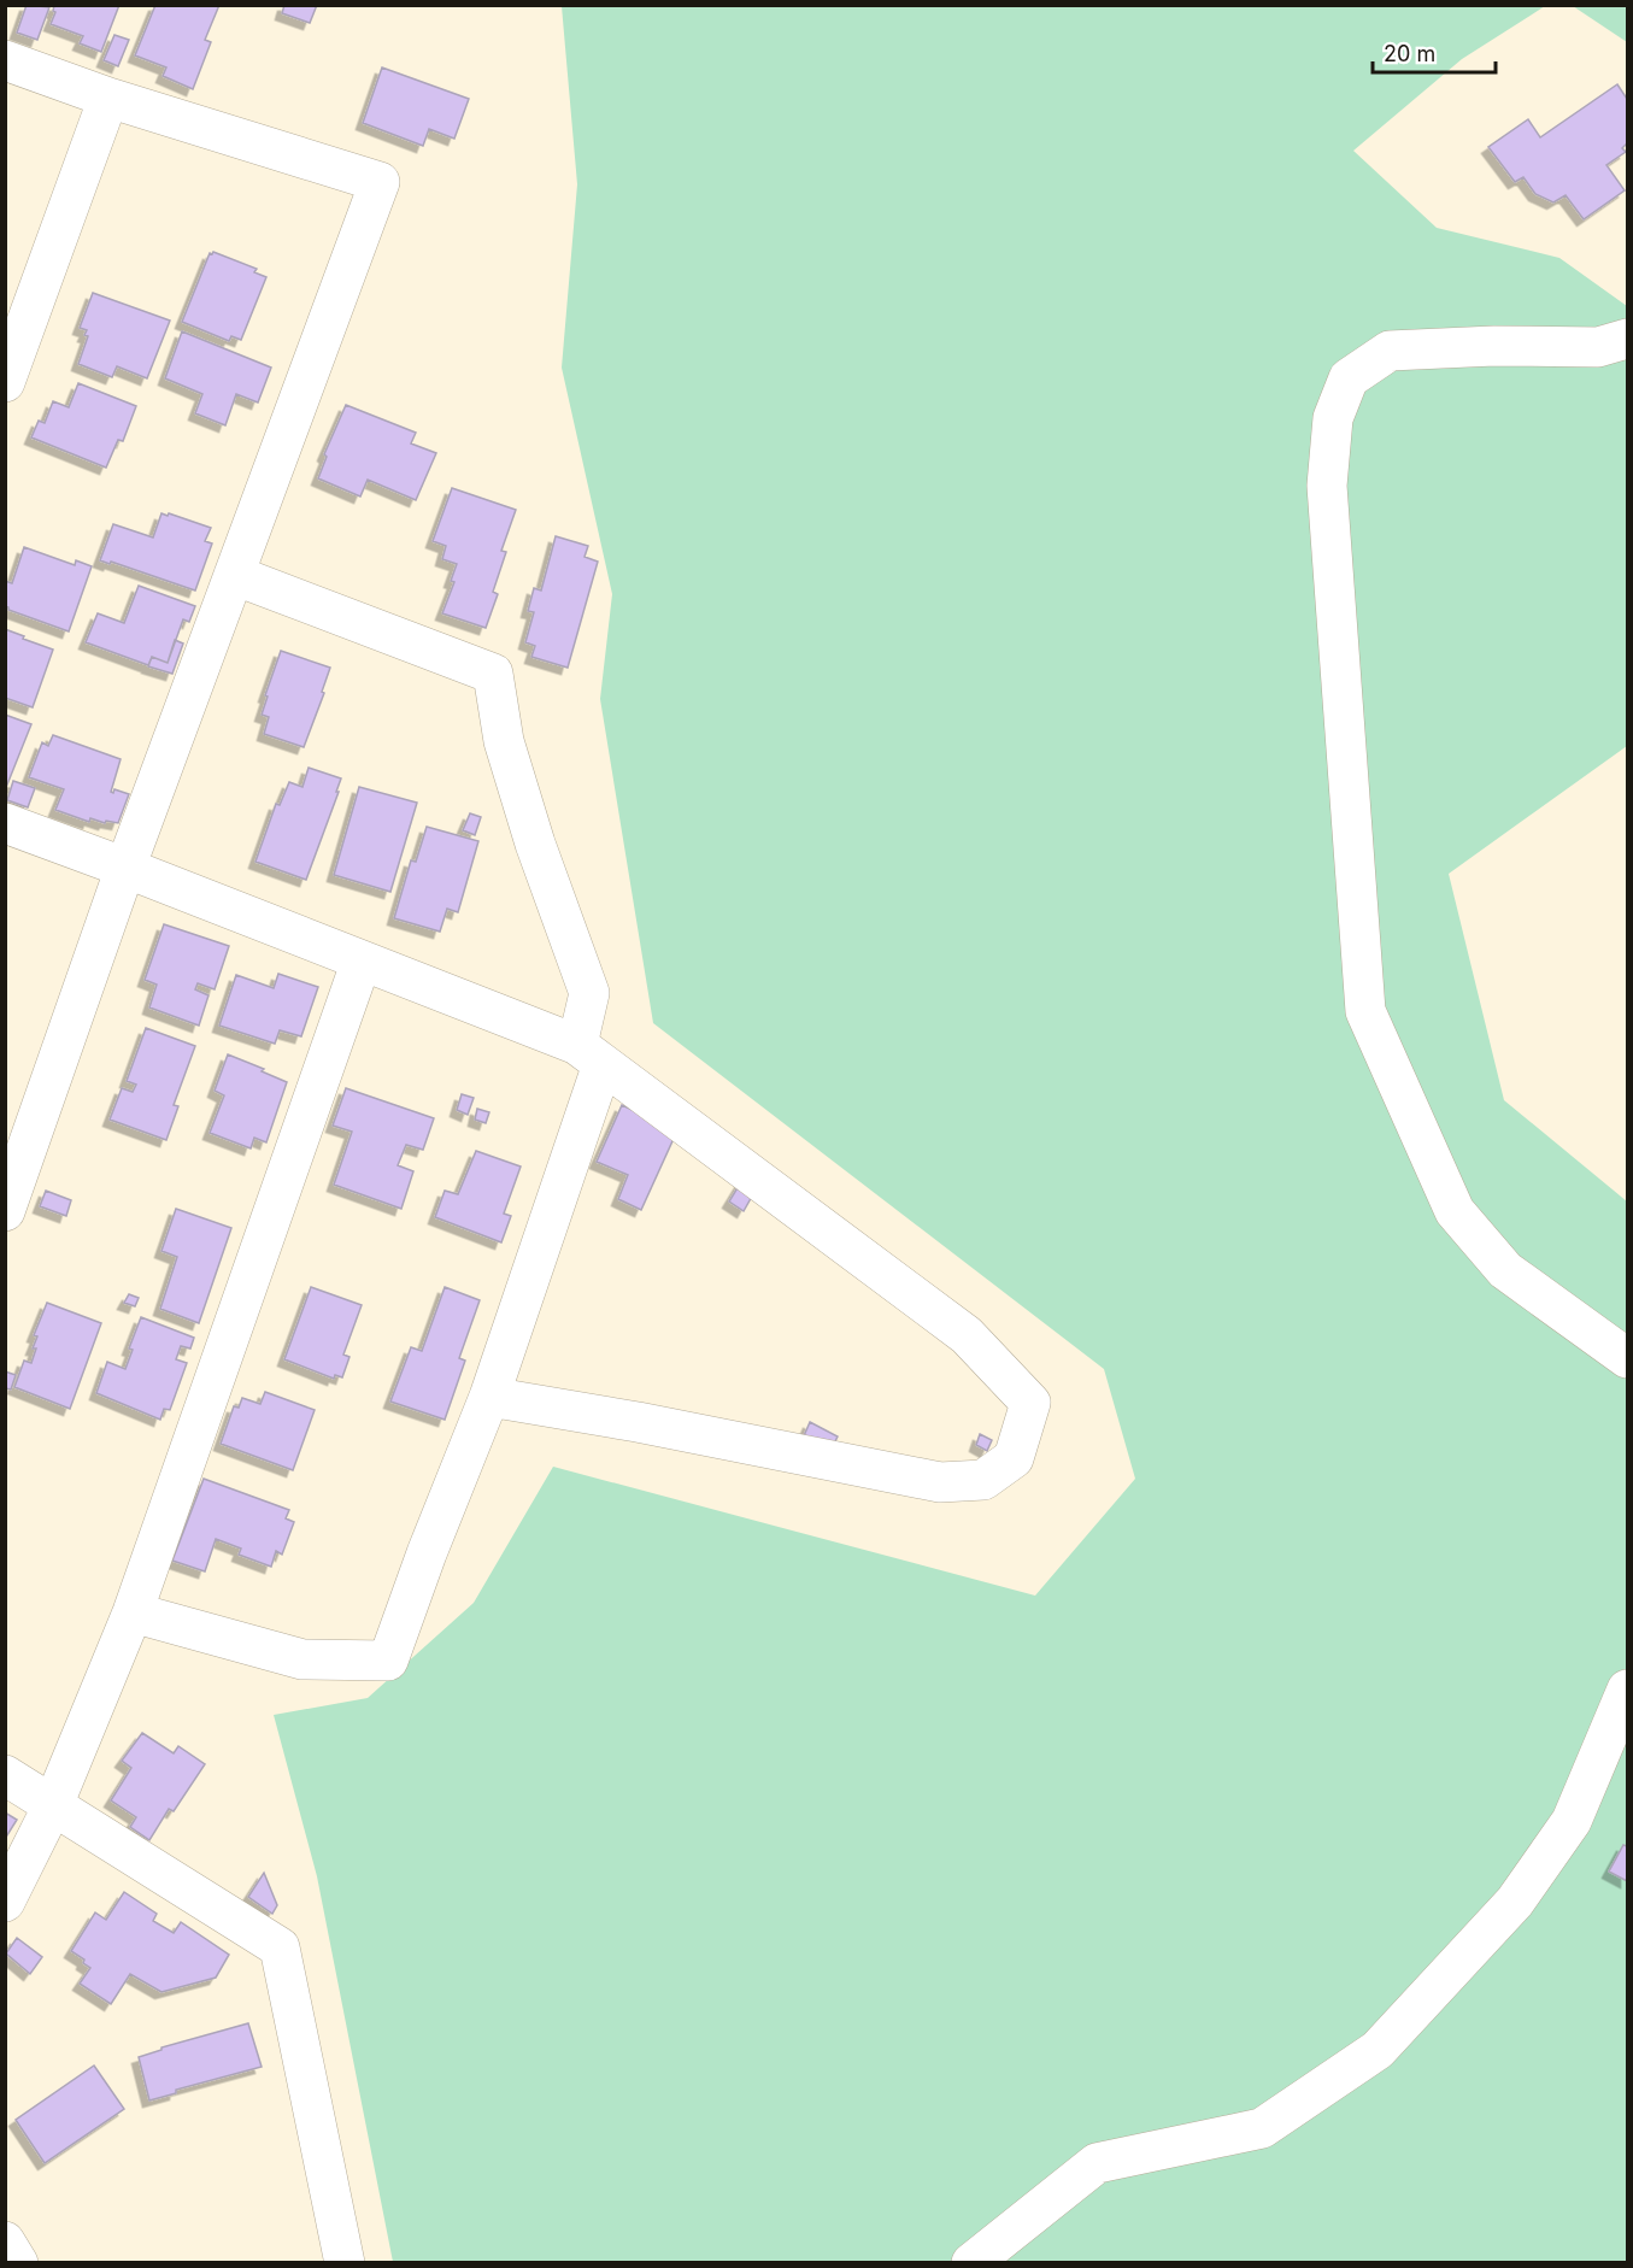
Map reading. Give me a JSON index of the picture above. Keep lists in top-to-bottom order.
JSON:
{
  "scale_bar": "20 m"
}
